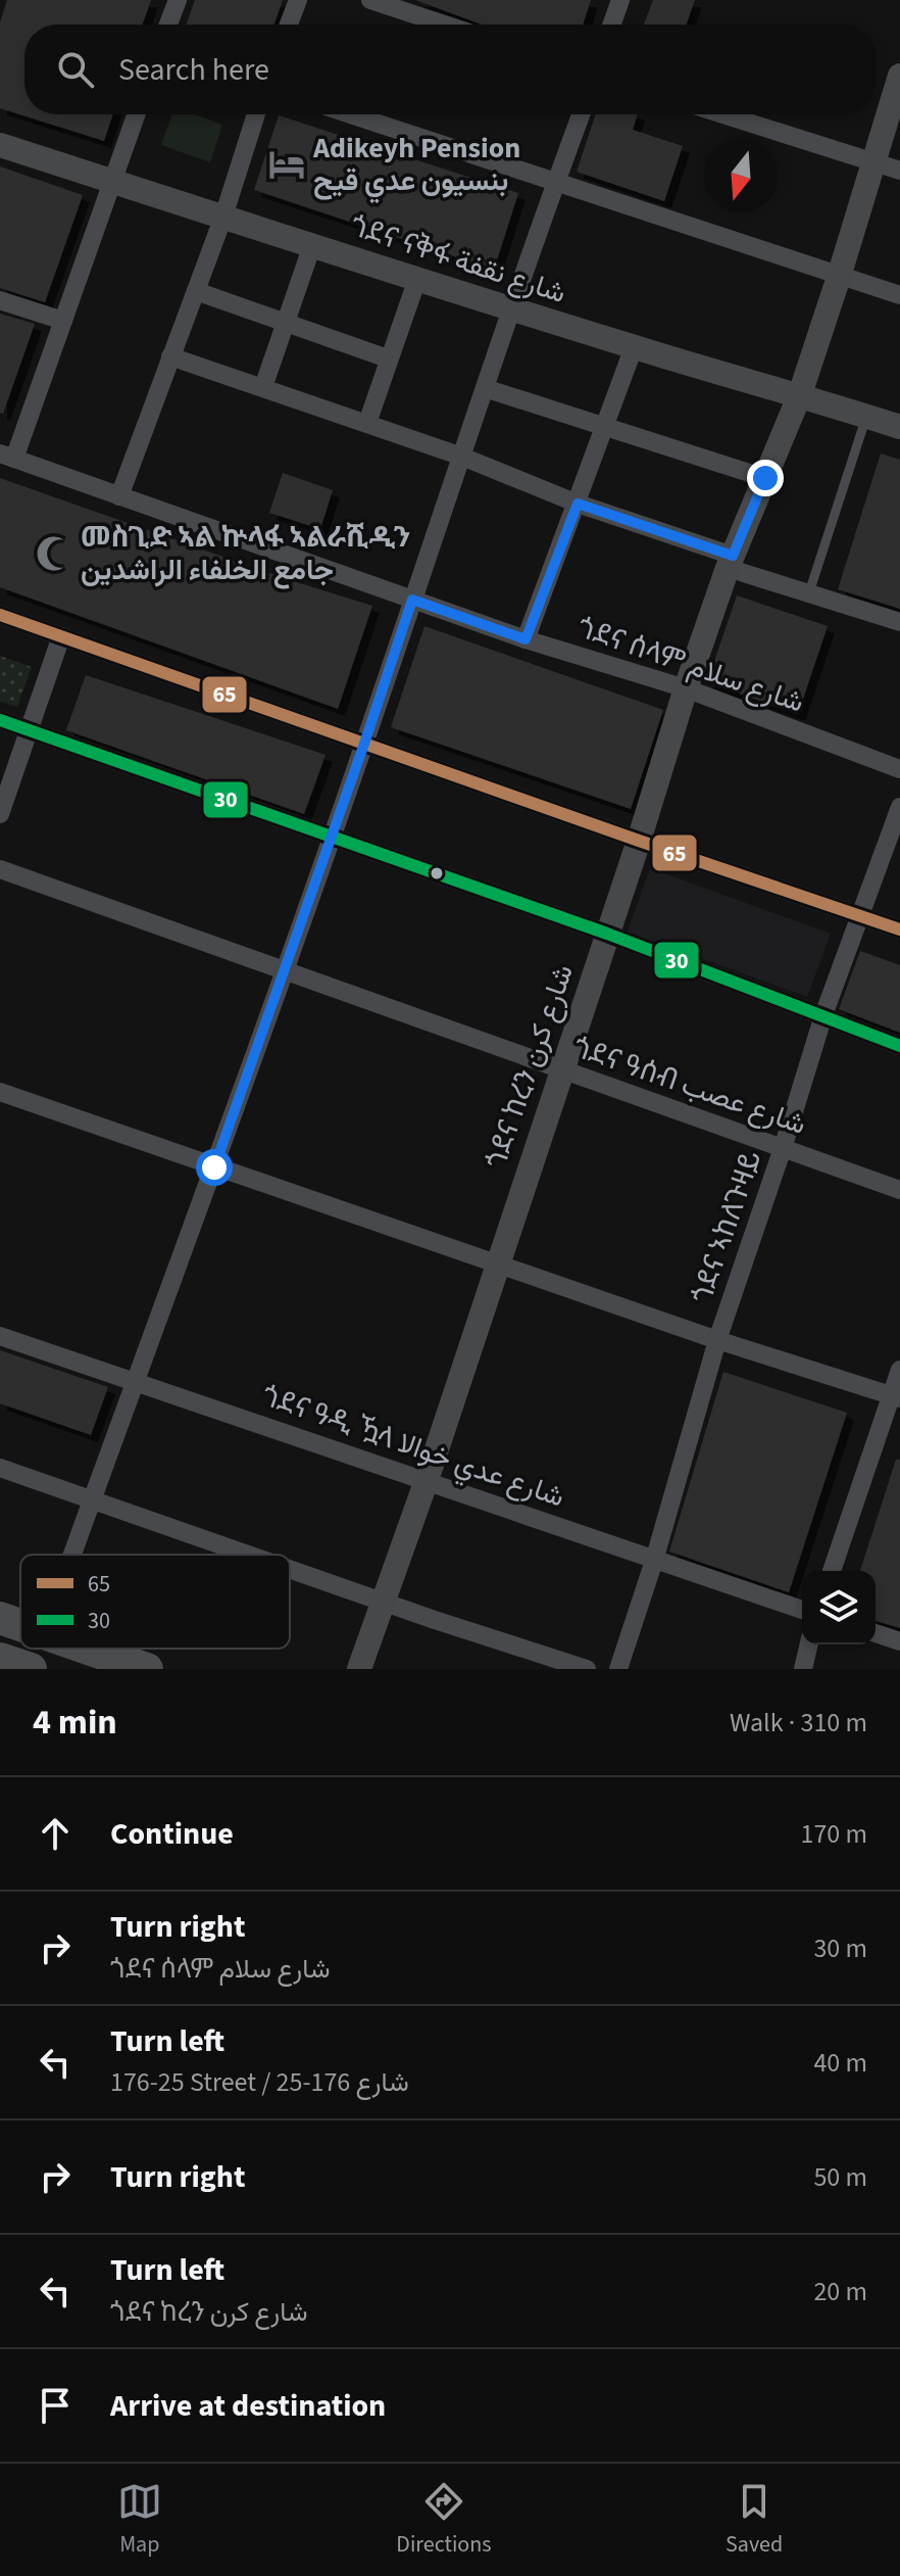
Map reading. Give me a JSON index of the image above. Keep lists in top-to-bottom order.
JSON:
{
  "streets": {
    "street": [
      "ጎደና ናቅፋ شارع نقفة",
      "ጎደና ሰላም شارع سلام",
      "ጎደና ከረን شارع كرن",
      "ጎደና ዓሰብ شارع عصب",
      "ጎደና ኣከለጉዛይ",
      "ጎደና ዓዲ ዃላ شارع عدي خوالا"
    ]
  },
  "crossings": [
    ["ጎደና ናቅፋ شارع نقفة", "ጎደና ከረን شارع كرن"],
    ["ጎደና ሰላም شارع سلام", "ጎደና ከረን شارع كرن"],
    ["ጎደና ከረን شارع كرن", "ጎደና ዓሰብ شارع عصب"],
    ["ጎደና ከረን شارع كرن", "ጎደና ዓዲ ዃላ شارع عدي خوالا"],
    ["ጎደና ዓሰብ شارع عصب", "ጎደና ኣከለጉዛይ"],
    ["ጎደና ኣከለጉዛይ", "ጎደና ዓዲ ዃላ شارع عدي خوالا"]
  ],
  "places": {
    "hotel": ["Adikeyh Pension بنسيون عدي قيح"],
    "mosque": ["መስጊድ ኣል ኵላፋ ኣልራሺዲን جامع الخلفاء الراشدين"]
  },
  "lines": ["transit line 65", "transit line 30"],
  "legend": ["65", "30"],
  "north": "bottom",
  "page": {
    "search": "Search here",
    "heading": ["4 min", "Walk · 310 m"],
    "list": [
      ["Continue", "170 m"],
      ["Turn right", "ጎደና ሰላም شارع سلام", "30 m"],
      ["Turn left", "176-25 Street / شارع 176-25", "40 m"],
      ["Turn right", "50 m"],
      ["Turn left", "ጎደና ከረን شارع كرن", "20 m"],
      "Arrive at destination"
    ],
    "nav": ["Map", "Directions", "Saved"]
  }
}
